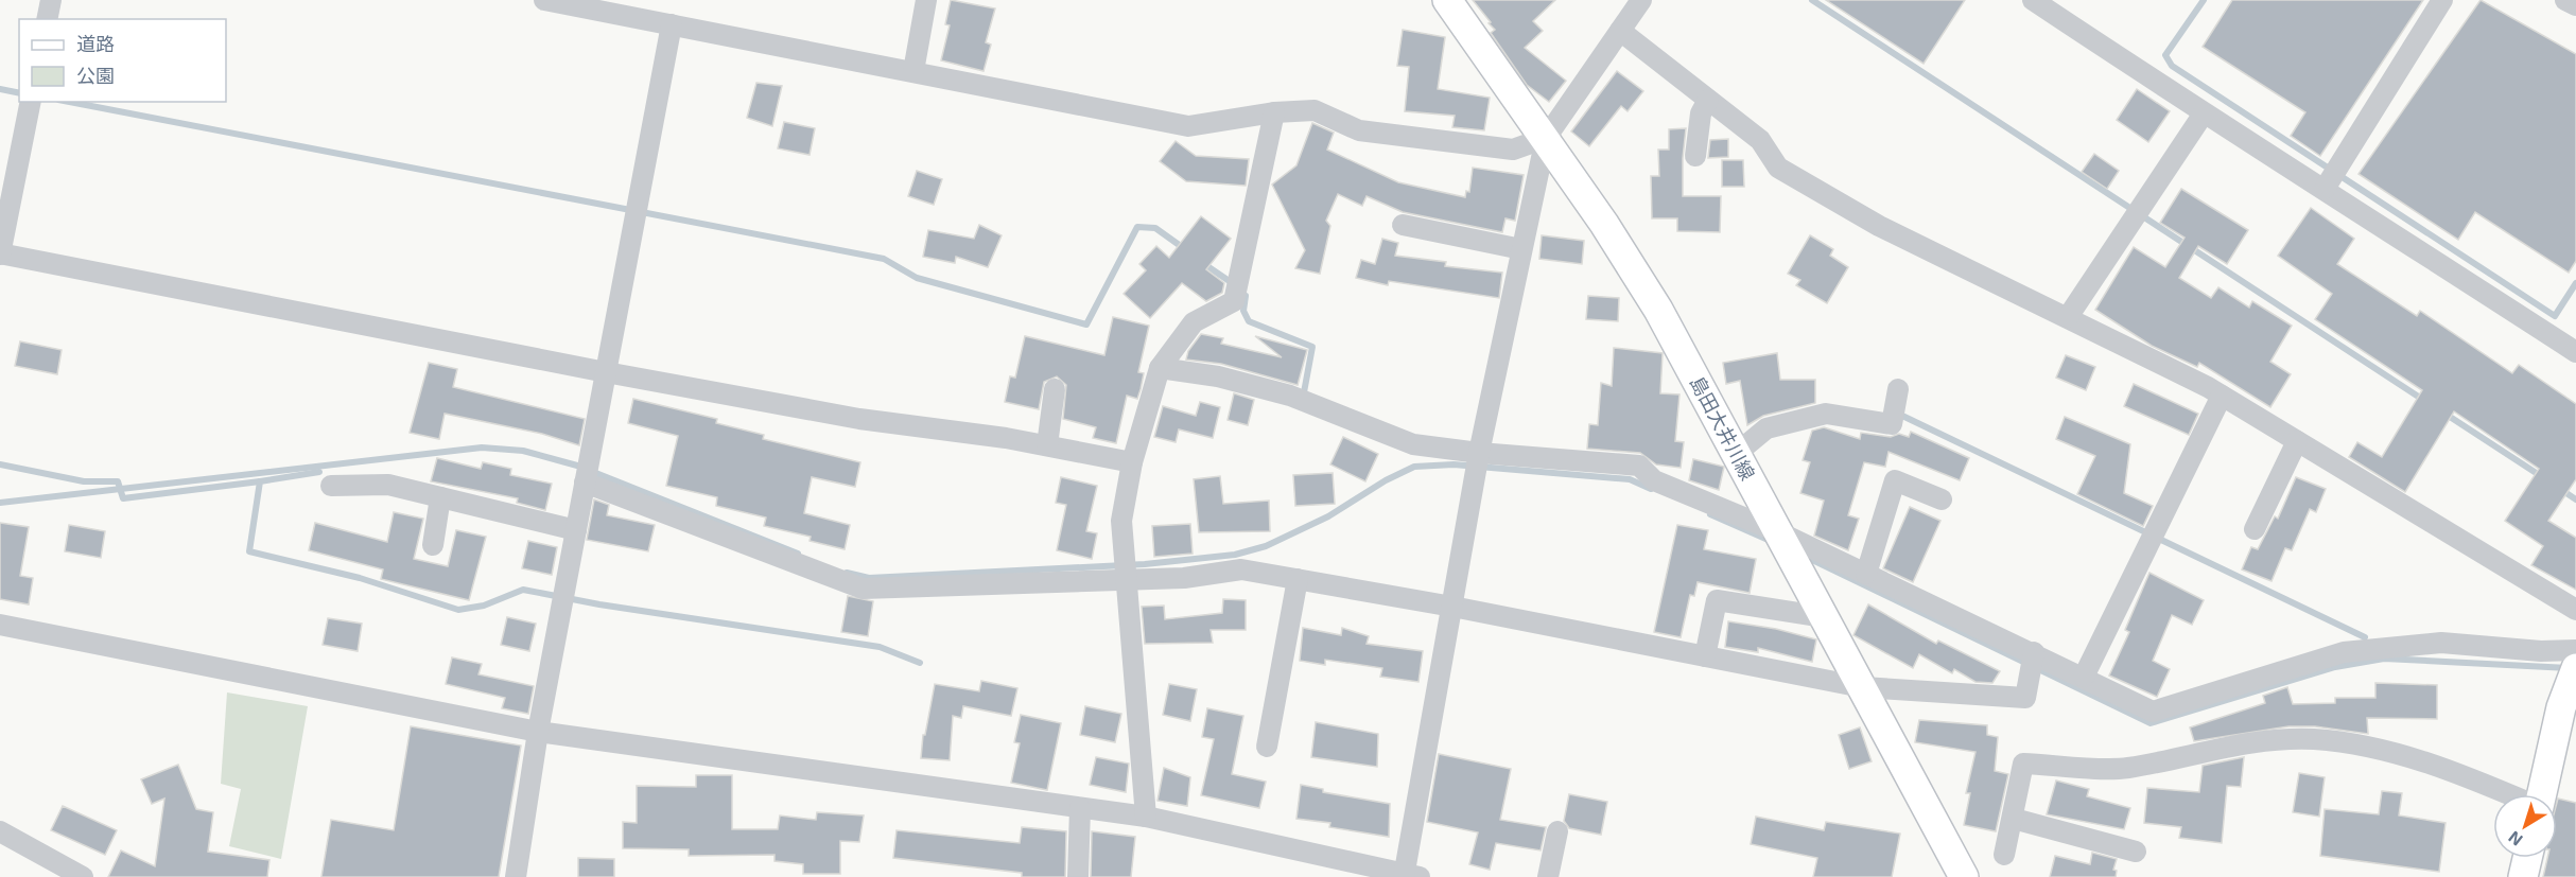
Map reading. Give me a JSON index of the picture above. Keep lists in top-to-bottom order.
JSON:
{
  "streets": {
    "main road": ["島田大井川線"]
  },
  "legend": ["道路", "公園"],
  "north": "bottom left"
}
